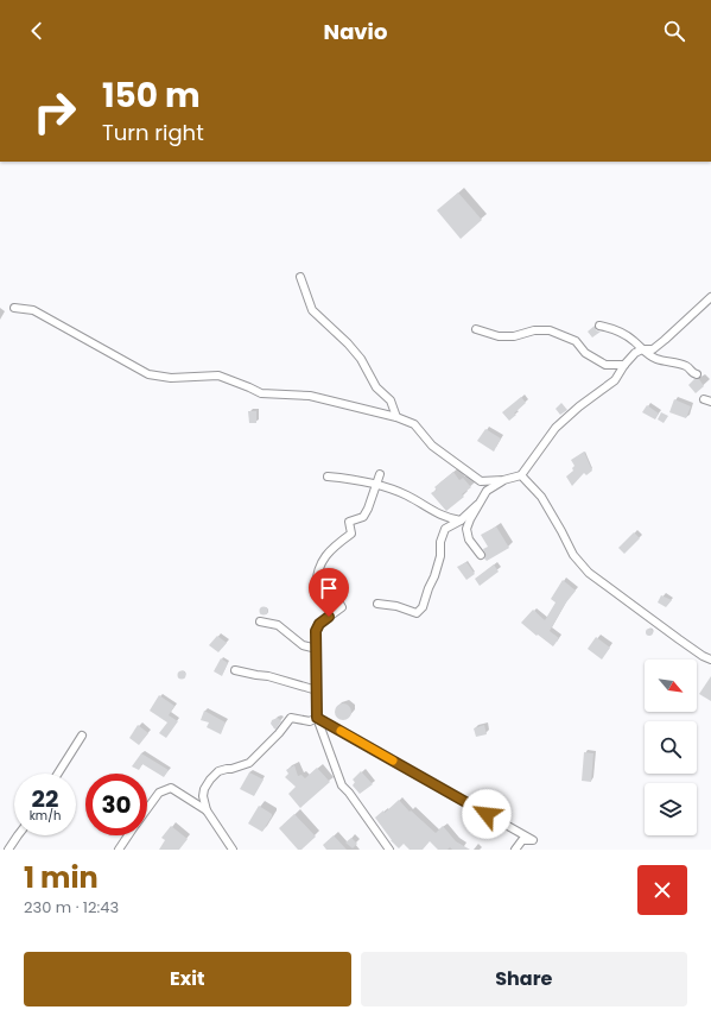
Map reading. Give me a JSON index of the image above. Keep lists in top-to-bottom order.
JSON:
{
  "north": "bottom right",
  "page": {
    "header": "Navio",
    "turn": ["150 m", "Turn right"],
    "speed": "22 km/h",
    "limit": "30",
    "heading": ["1 min", "230 m · 12:43"],
    "buttons": ["Exit", "Share"]
  }
}
